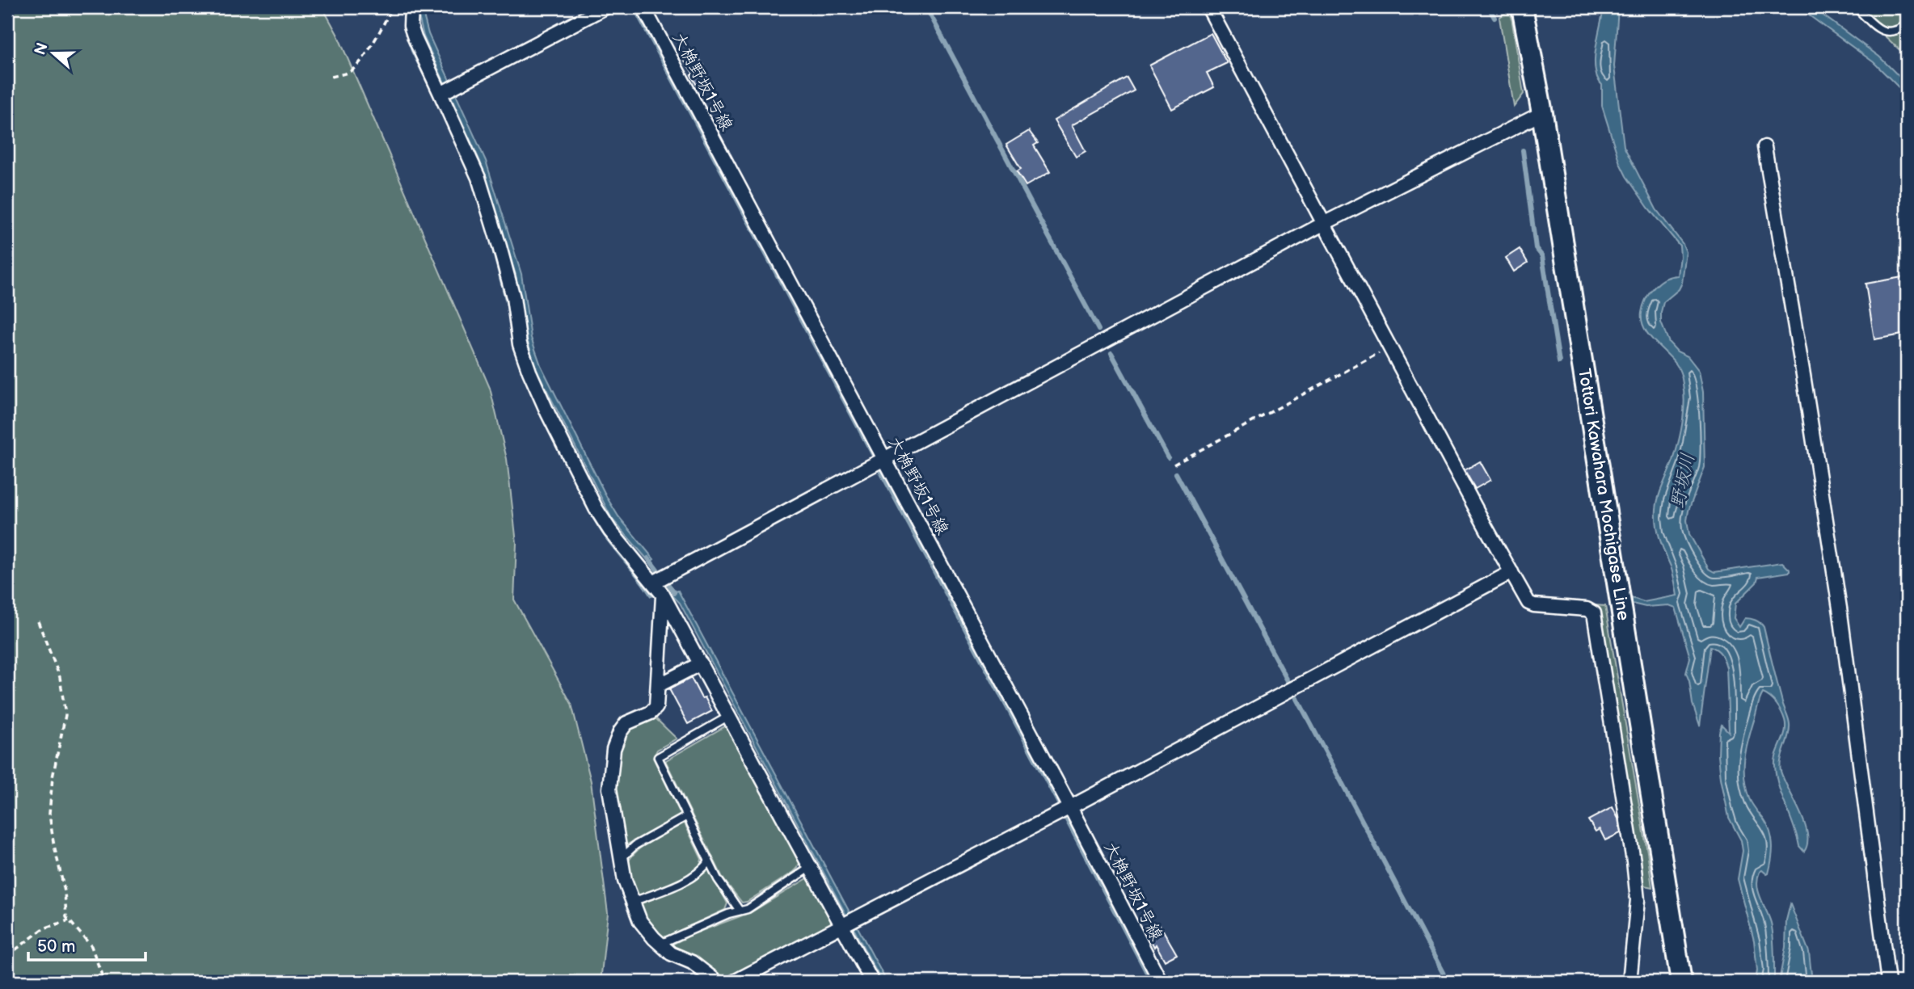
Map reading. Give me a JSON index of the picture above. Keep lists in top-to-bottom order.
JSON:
{
  "streets": {
    "main road": ["Tottori Kawahara Mochigase Line"],
    "street": ["大桷野坂1号線"]
  },
  "water": ["野坂川"],
  "scale_bar": "50 m",
  "north": "left"
}
